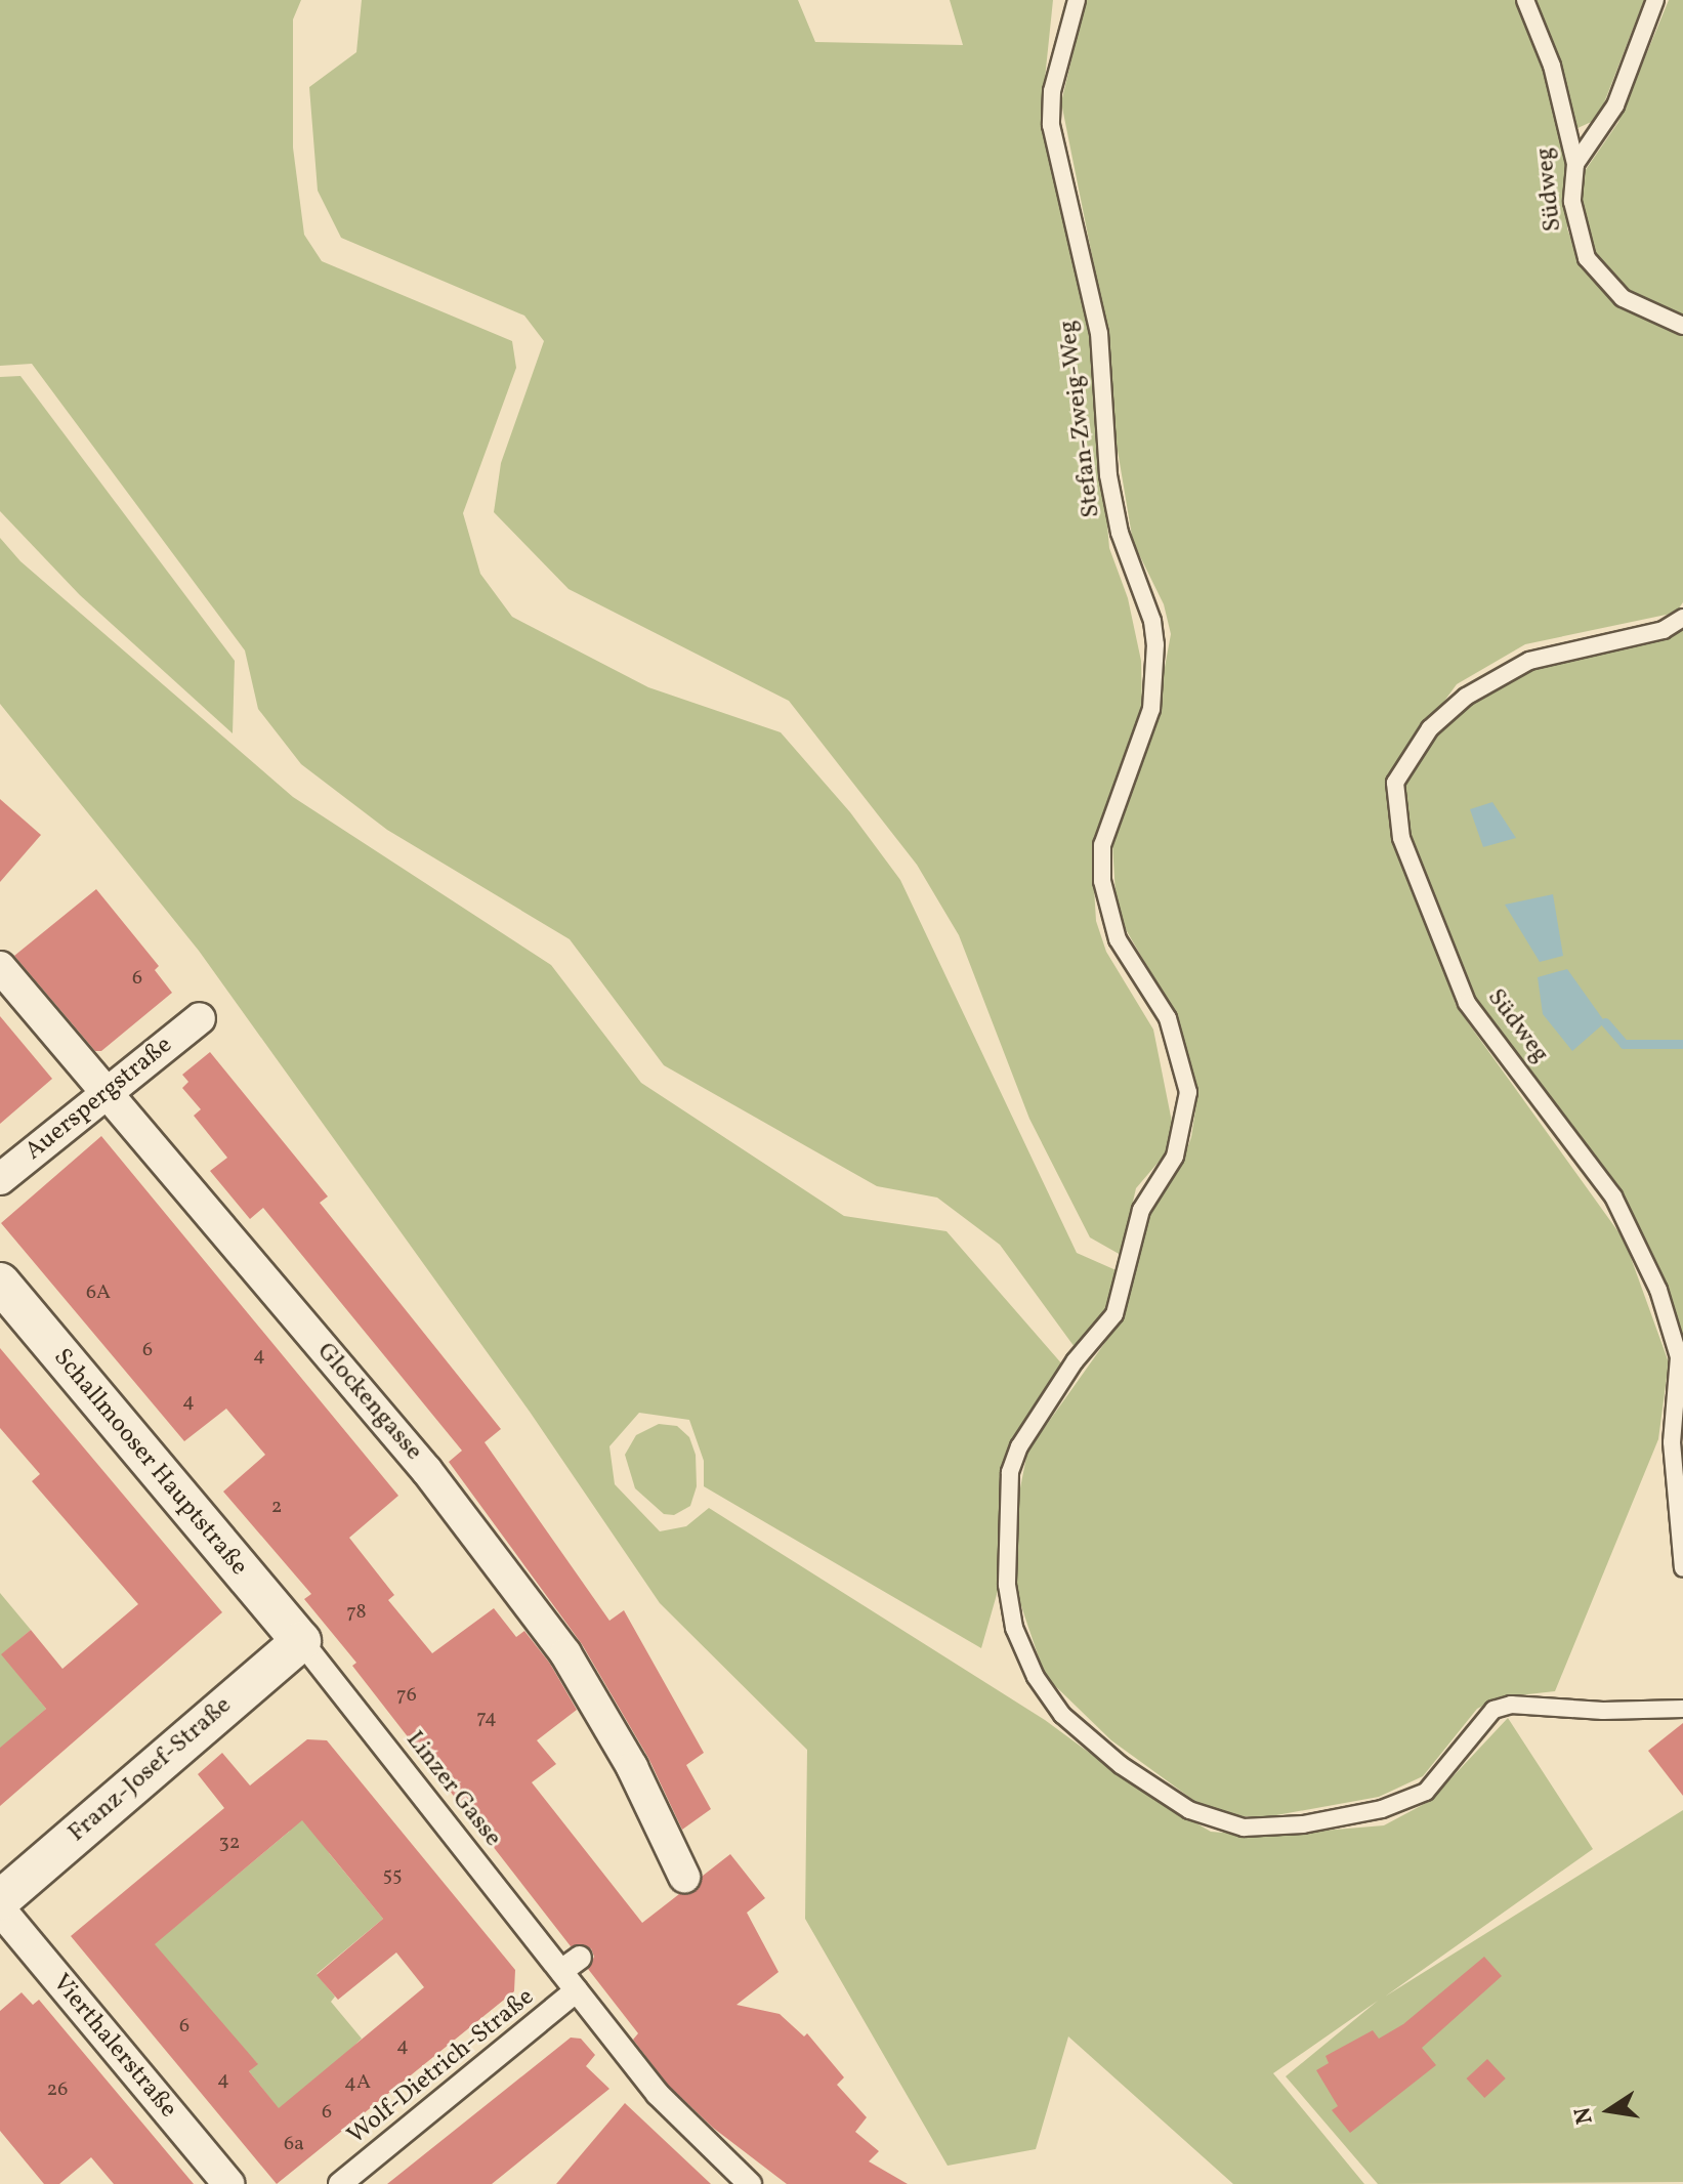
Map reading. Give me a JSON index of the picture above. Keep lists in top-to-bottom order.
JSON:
{
  "streets": {
    "street": [
      "Auerspergstraße",
      "Glockengasse",
      "Schallmooser Hauptstraße",
      "Franz-Josef-Straße",
      "Linzer Gasse",
      "Vierthalerstraße",
      "Wolf-Dietrich-Straße"
    ],
    "lane": ["Südweg", "Stefan-Zweig-Weg"]
  },
  "crossings": [
    ["Auerspergstraße", "Glockengasse"],
    ["Schallmooser Hauptstraße", "Franz-Josef-Straße"],
    ["Schallmooser Hauptstraße", "Linzer Gasse"],
    ["Franz-Josef-Straße", "Linzer Gasse"],
    ["Linzer Gasse", "Wolf-Dietrich-Straße"]
  ],
  "house_numbers": [
    "6",
    "6A",
    "6",
    "4",
    "4",
    "2",
    "78",
    "76",
    "74",
    "32",
    "55",
    "6",
    "4",
    "4",
    "4A",
    "26",
    "6",
    "6a"
  ],
  "north": "left"
}
